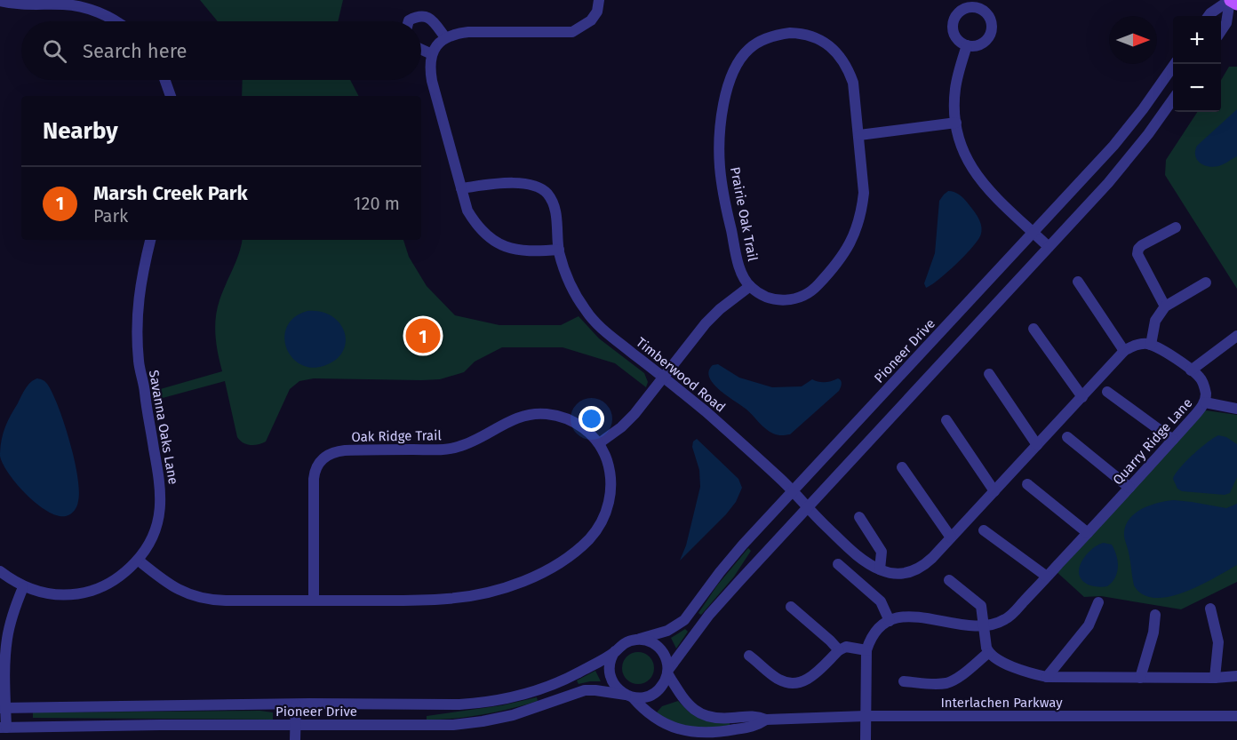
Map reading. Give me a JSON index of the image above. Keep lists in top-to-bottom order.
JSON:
{
  "streets": {
    "street": [
      "Prairie Oak Trail",
      "Pioneer Drive",
      "Timberwood Road",
      "Savanna Oaks Lane",
      "Oak Ridge Trail",
      "Quarry Ridge Lane",
      "Interlachen Parkway"
    ]
  },
  "crossings": [
    ["Pioneer Drive", "Timberwood Road"],
    ["Pioneer Drive", "Interlachen Parkway"],
    ["Savanna Oaks Lane", "Oak Ridge Trail"],
    ["Quarry Ridge Lane", "Interlachen Parkway"]
  ],
  "north": "right",
  "page": {
    "map_buttons": ["+", "−"],
    "search": "Search here",
    "heading": "Nearby",
    "list": [
      {
        "mark": "1",
        "name": "Marsh Creek Park",
        "note": "Park",
        "value": "120 m"
      }
    ],
    "pins": "1"
  }
}
